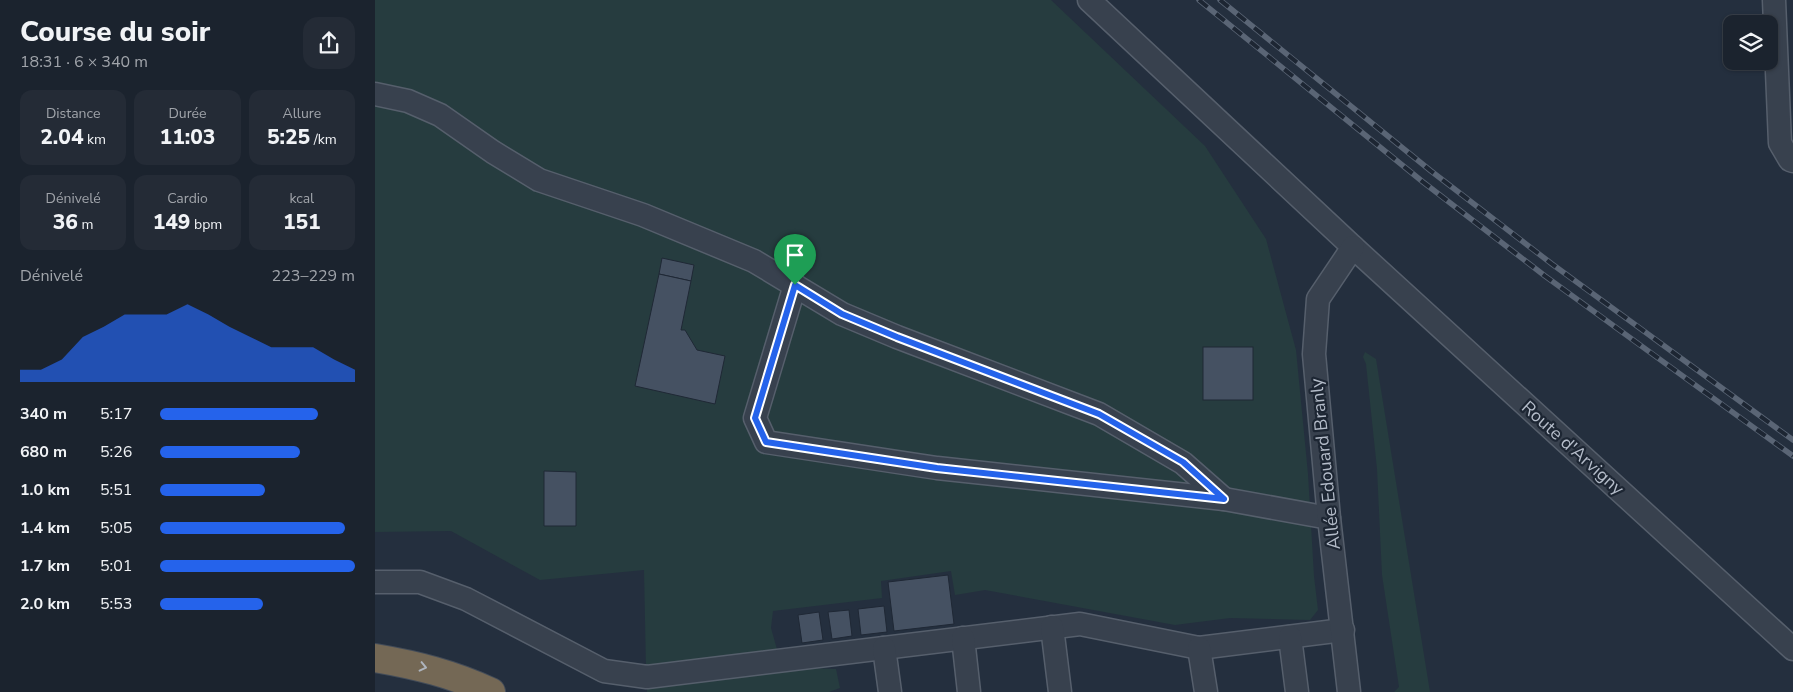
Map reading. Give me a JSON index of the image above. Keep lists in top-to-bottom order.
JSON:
{
  "streets": {
    "street": ["Route d'Arvigny", "Allée Edouard Branly"]
  },
  "crossings": [
    ["Route d'Arvigny", "Allée Edouard Branly"]
  ],
  "page": {
    "heading": ["Course du soir", "18:31 · 6 × 340 m"],
    "stats": [
      ["Distance", "2.04 km"],
      ["Durée", "11:03"],
      ["Allure", "5:25 /km"],
      ["Dénivelé", "36 m"],
      ["Cardio", "149 bpm"],
      ["kcal", "151"]
    ],
    "chart": ["Dénivelé", "223–229 m"],
    "list": [
      {
        "name": "340 m",
        "note": "5:17"
      },
      {
        "name": "680 m",
        "note": "5:26"
      },
      {
        "name": "1.0 km",
        "note": "5:51"
      },
      {
        "name": "1.4 km",
        "note": "5:05"
      },
      {
        "name": "1.7 km",
        "note": "5:01"
      },
      {
        "name": "2.0 km",
        "note": "5:53"
      }
    ]
  }
}
